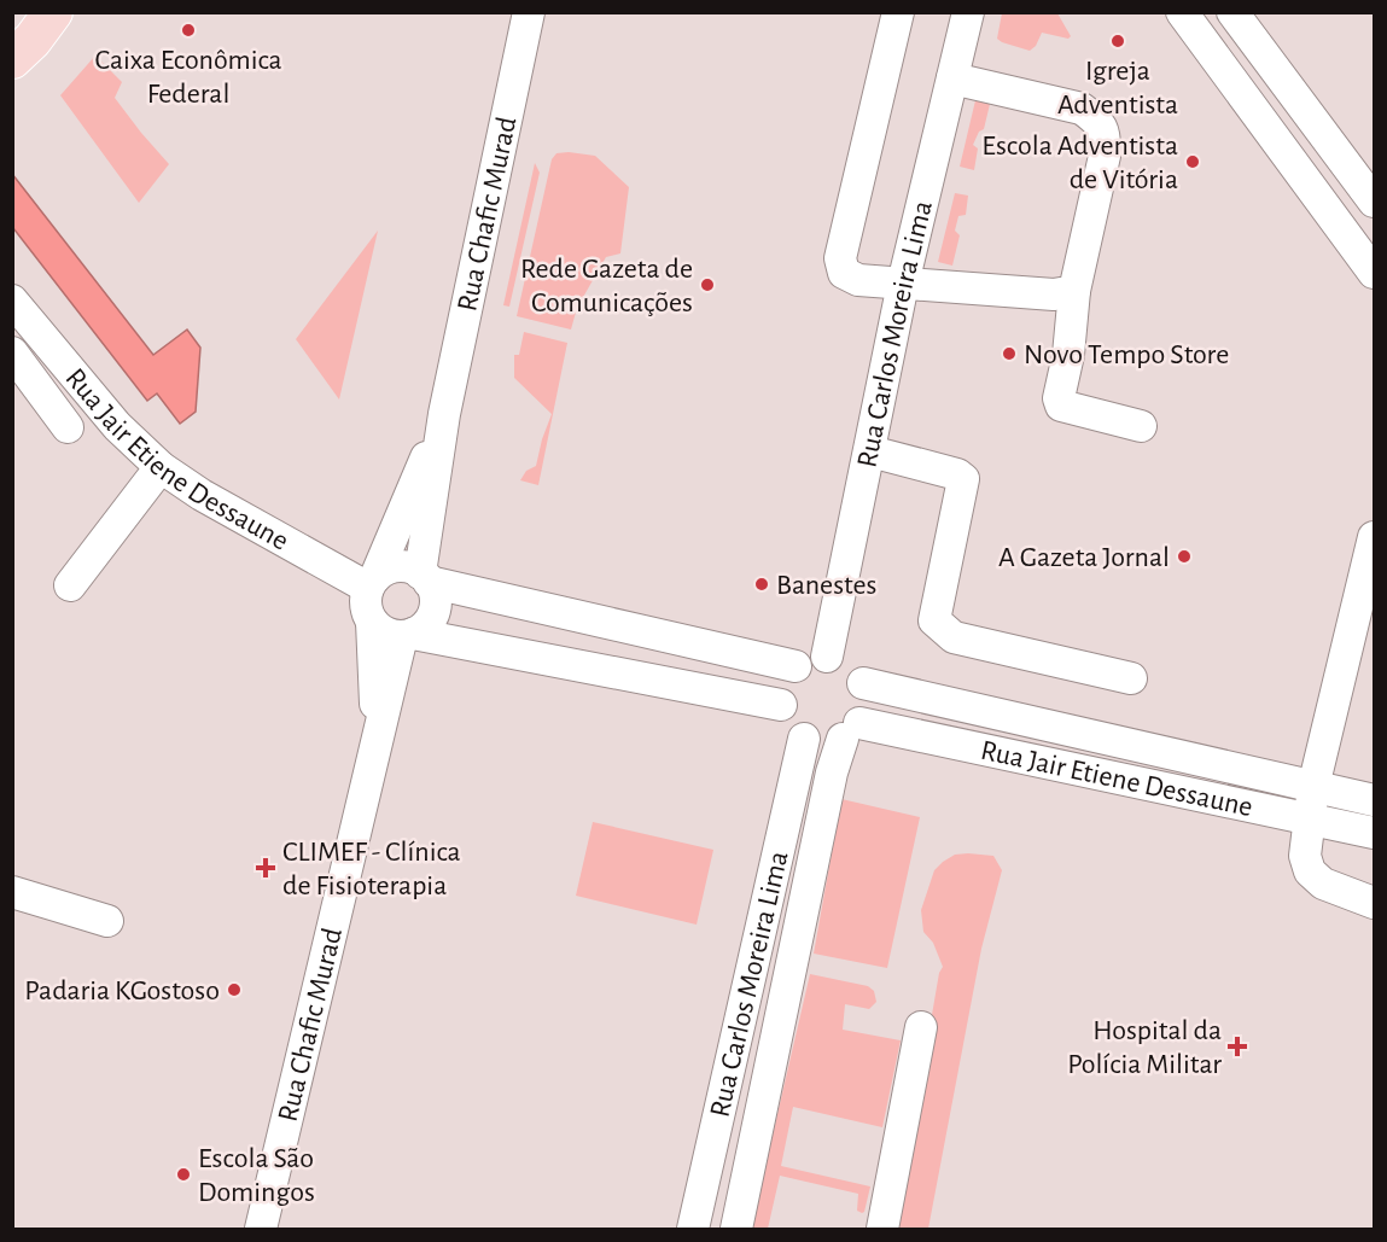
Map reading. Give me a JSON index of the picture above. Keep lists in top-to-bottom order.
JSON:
{
  "streets": {
    "street": ["Rua Chafic Murad", "Rua Carlos Moreira Lima", "Rua Jair Etiene Dessaune"]
  },
  "crossings": [
    ["Rua Chafic Murad", "Rua Jair Etiene Dessaune"],
    ["Rua Carlos Moreira Lima", "Rua Jair Etiene Dessaune"]
  ],
  "places": {
    "other": [
      "Caixa Econômica Federal",
      "Igreja Adventista",
      "Escola Adventista de Vitória",
      "Rede Gazeta de Comunicações",
      "Novo Tempo Store",
      "A Gazeta Jornal",
      "Banestes",
      "Padaria KGostoso",
      "Escola São Domingos"
    ],
    "health": ["CLIMEF - Clínica de Fisioterapia", "Hospital da Polícia Militar"]
  }
}
